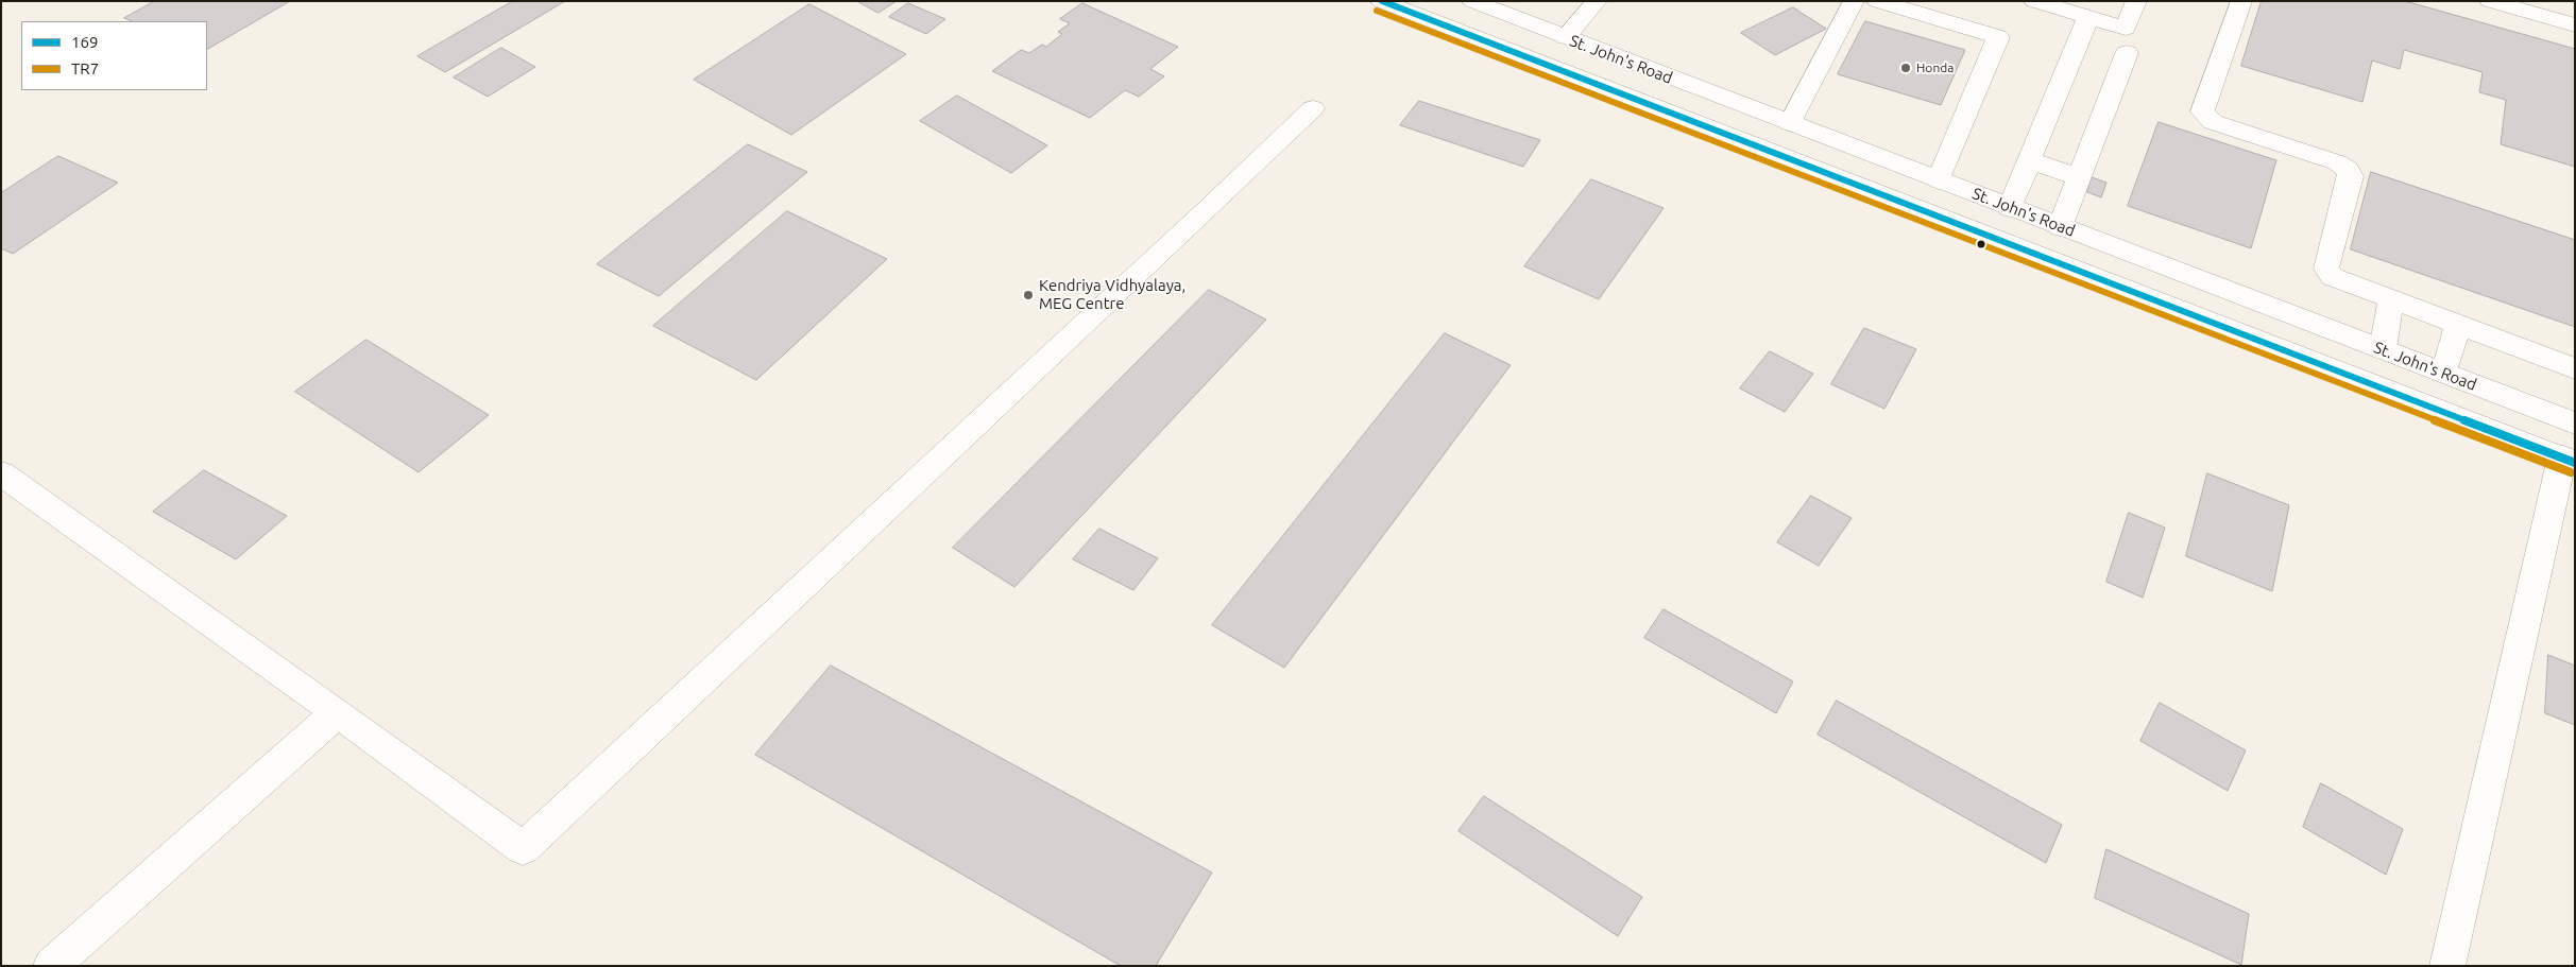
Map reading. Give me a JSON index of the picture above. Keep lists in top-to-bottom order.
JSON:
{
  "streets": {
    "main road": ["St. John's Road"]
  },
  "places": ["Honda", "Kendriya Vidhyalaya, MEG Centre"],
  "lines": ["transit line 169", "transit line TR7"],
  "legend": ["169", "TR7"]
}
